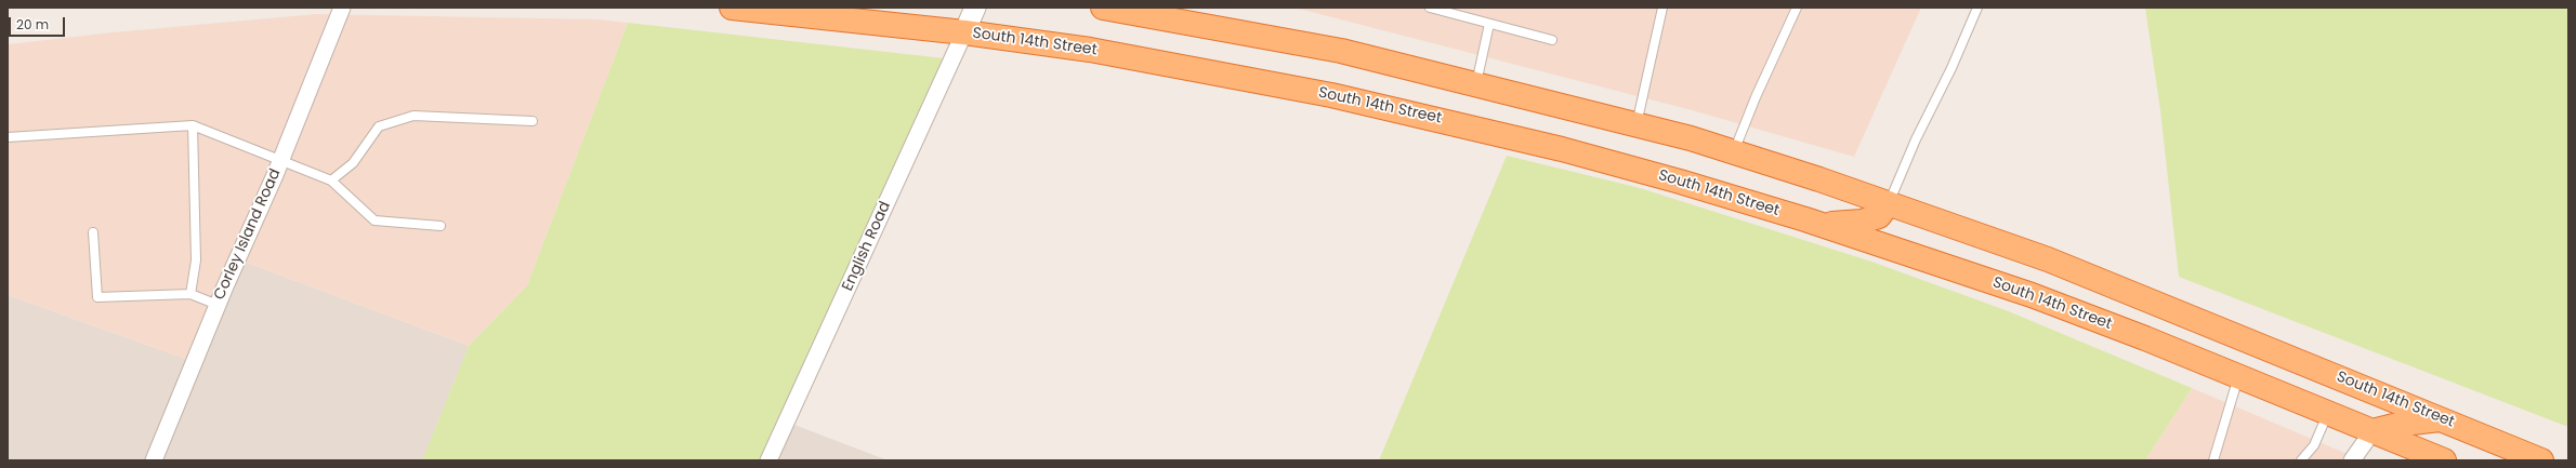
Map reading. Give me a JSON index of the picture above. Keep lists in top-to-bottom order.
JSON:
{
  "streets": {
    "highway": ["South 14th Street"],
    "street": ["Corley Island Road", "English Road"]
  },
  "crossings": [
    ["South 14th Street", "English Road"]
  ],
  "scale_bar": "20 m"
}
